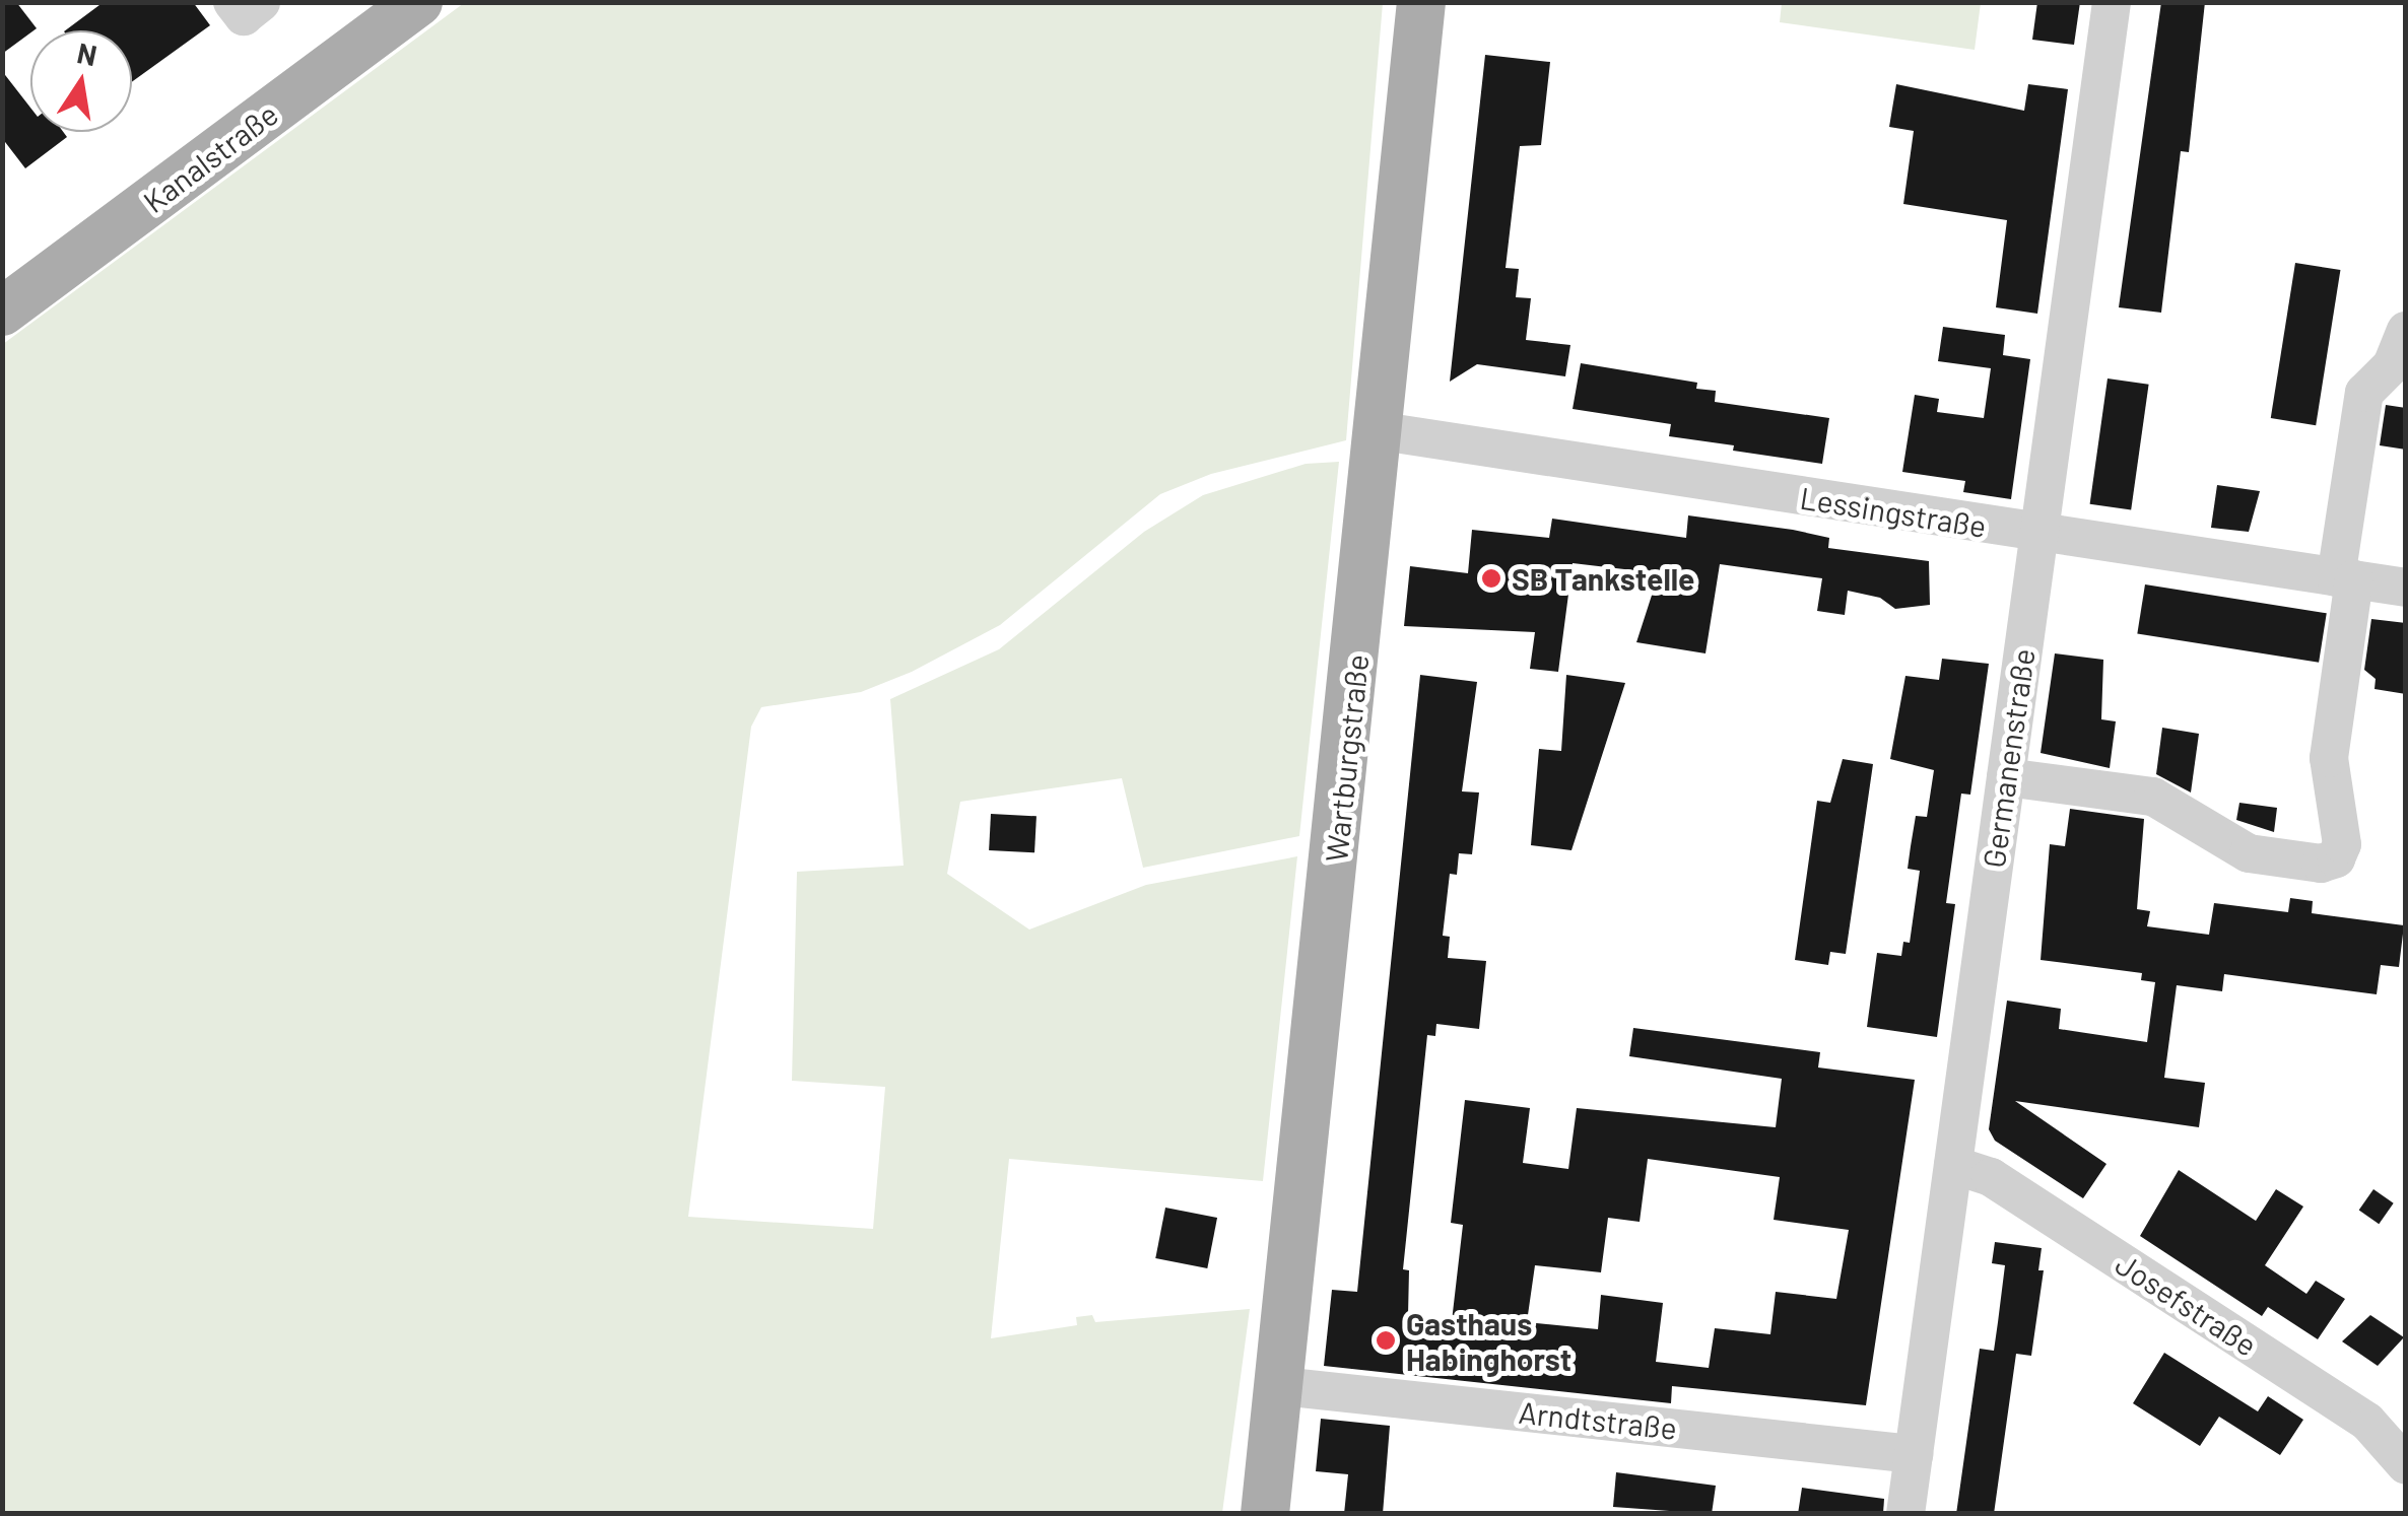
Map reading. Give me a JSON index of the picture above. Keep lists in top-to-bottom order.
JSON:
{
  "streets": {
    "main road": ["Kanalstraße", "Wartburgstraße"],
    "street": [
      "Lessingstraße",
      "Germanenstraße",
      "Josefstraße",
      "Arndtstraße"
    ]
  },
  "crossings": [
    ["Lessingstraße", "Wartburgstraße"],
    ["Lessingstraße", "Germanenstraße"],
    ["Wartburgstraße", "Arndtstraße"],
    ["Germanenstraße", "Josefstraße"],
    ["Germanenstraße", "Arndtstraße"]
  ],
  "places": ["SB Tankstelle", "Gasthaus Habinghorst"],
  "north": "top"
}
